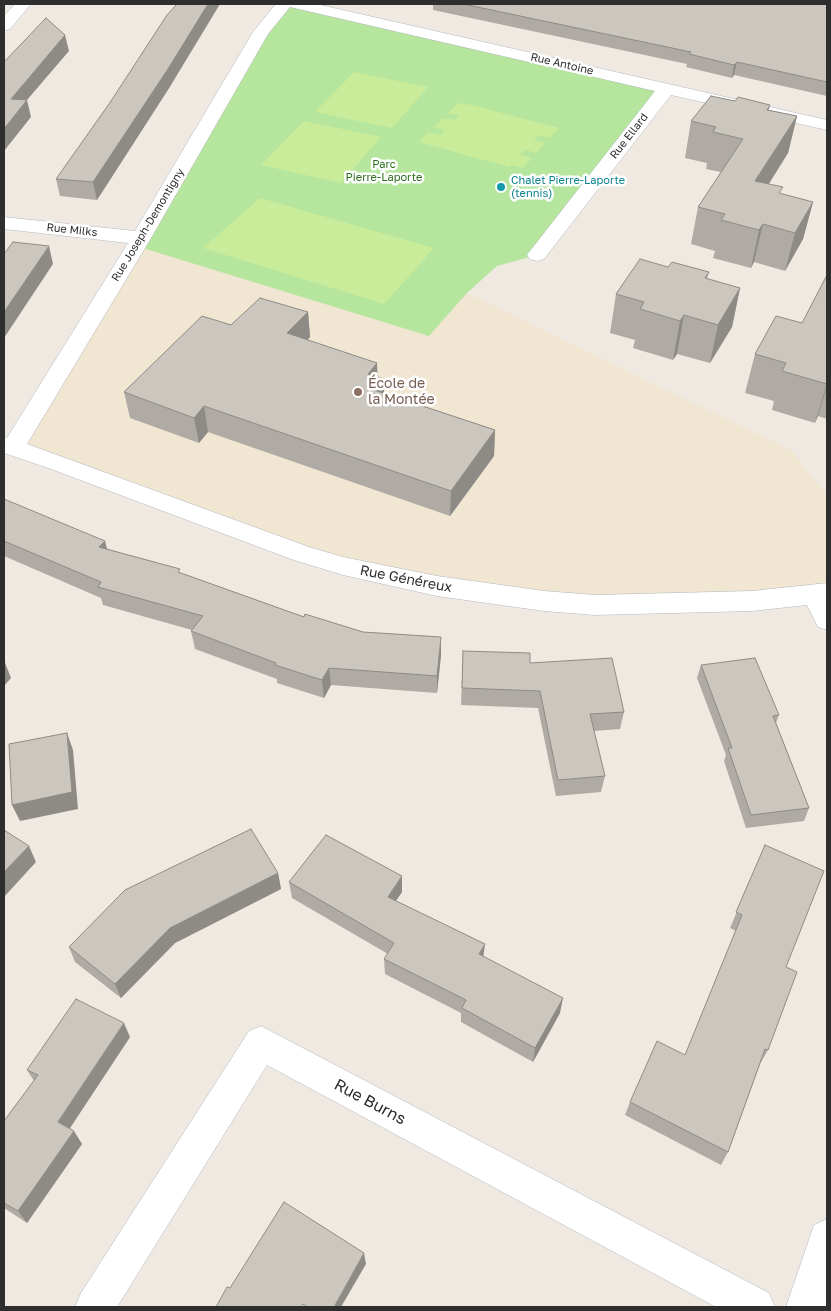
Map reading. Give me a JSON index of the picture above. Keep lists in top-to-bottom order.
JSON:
{
  "streets": {
    "street": [
      "Rue Antoine",
      "Rue Ellard",
      "Rue Joseph-Demontigny",
      "Rue Milks",
      "Rue Généreux",
      "Rue Burns"
    ]
  },
  "crossings": [
    ["Rue Antoine", "Rue Ellard"],
    ["Rue Joseph-Demontigny", "Rue Milks"],
    ["Rue Joseph-Demontigny", "Rue Généreux"]
  ],
  "parks": ["Parc Pierre-Laporte"],
  "places": ["Chalet Pierre-Laporte (tennis)", "École de la Montée"]
}
